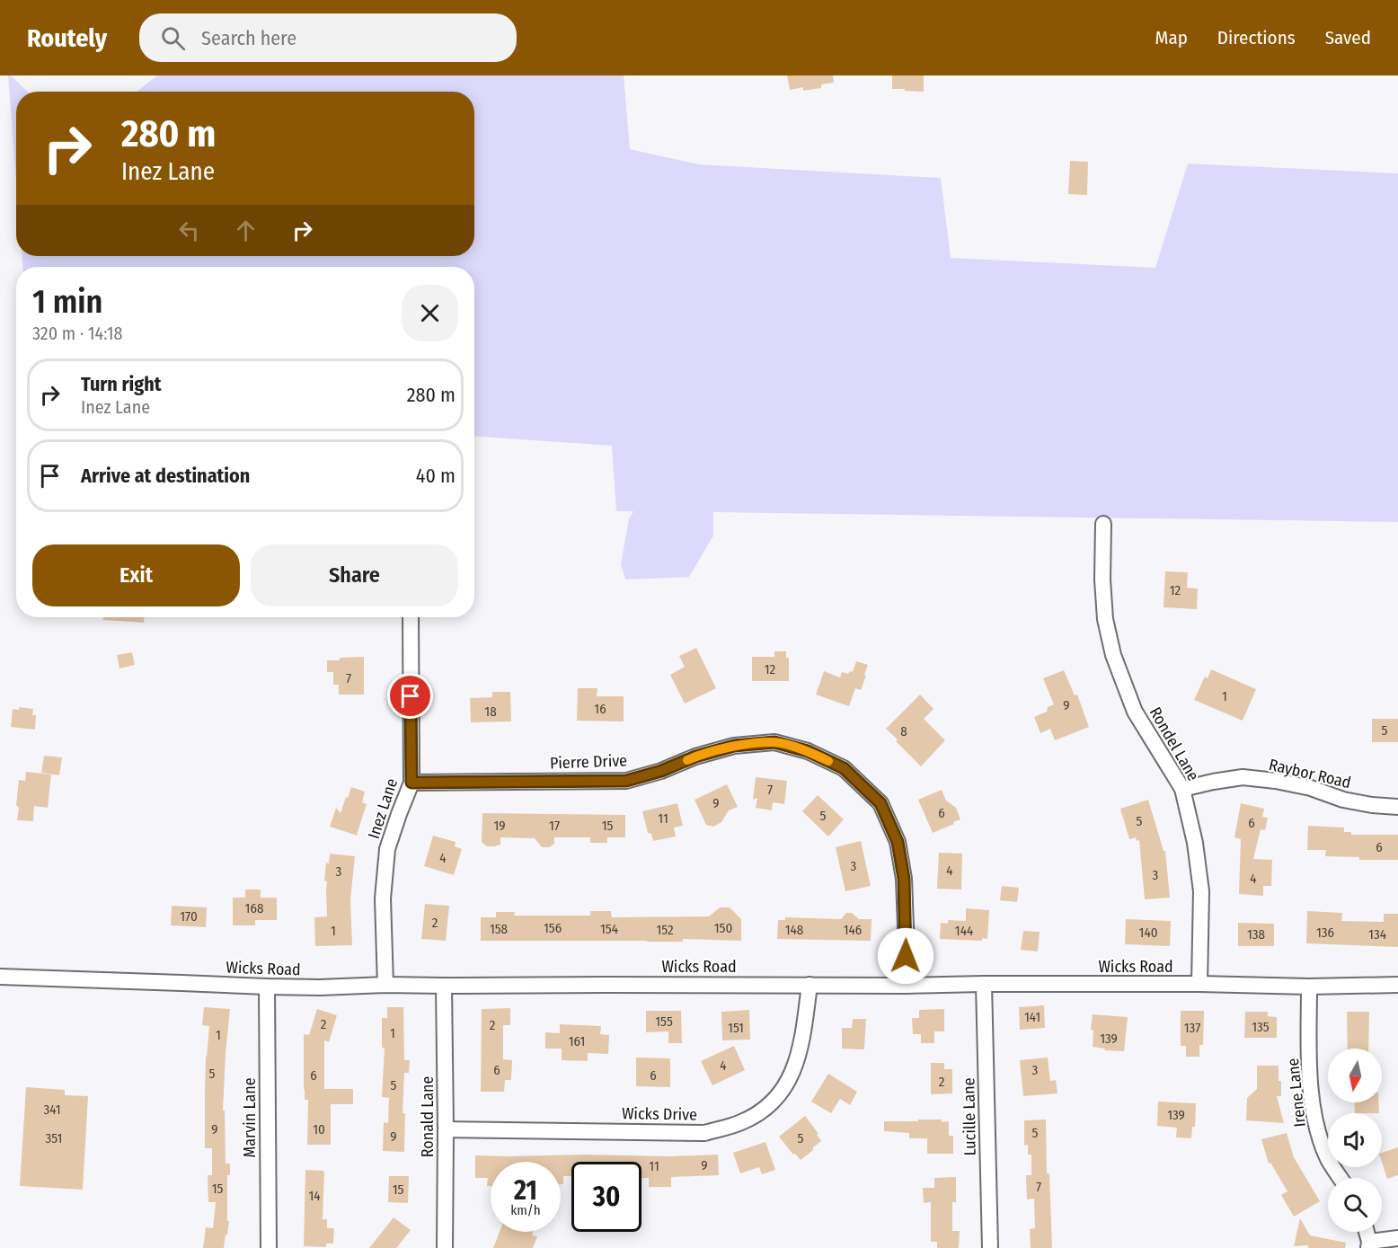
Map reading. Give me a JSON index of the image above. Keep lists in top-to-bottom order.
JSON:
{
  "streets": {
    "street": [
      "Rondel Lane",
      "Pierre Drive",
      "Raybor Road",
      "Inez Lane",
      "Wicks Road",
      "Irene Lane",
      "Wicks Drive",
      "Ronald Lane",
      "Lucille Lane",
      "Marvin Lane"
    ]
  },
  "crossings": [
    ["Rondel Lane", "Raybor Road"],
    ["Rondel Lane", "Wicks Road"],
    ["Pierre Drive", "Inez Lane"],
    ["Pierre Drive", "Wicks Road"],
    ["Inez Lane", "Wicks Road"],
    ["Wicks Road", "Irene Lane"],
    ["Wicks Road", "Wicks Drive"],
    ["Wicks Road", "Ronald Lane"],
    ["Wicks Road", "Lucille Lane"],
    ["Wicks Road", "Marvin Lane"],
    ["Wicks Drive", "Ronald Lane"]
  ],
  "house_numbers": [
    "12",
    "12",
    "7",
    "1",
    "9",
    "16",
    "18",
    "5",
    "8",
    "7",
    "9",
    "6",
    "5",
    "11",
    "5",
    "6",
    "19",
    "17",
    "15",
    "6",
    "4",
    "3",
    "4",
    "3",
    "3",
    "4",
    "168",
    "170",
    "2",
    "156",
    "150",
    "158",
    "154",
    "152",
    "148",
    "146",
    "1",
    "144",
    "140",
    "136",
    "138",
    "134",
    "141",
    "155",
    "2",
    "2",
    "135",
    "151",
    "137",
    "1",
    "1",
    "139",
    "161",
    "4",
    "6",
    "3",
    "5",
    "6",
    "6",
    "2",
    "5",
    "341",
    "139",
    "9",
    "10",
    "5",
    "9",
    "351",
    "5",
    "9",
    "11",
    "7",
    "15",
    "15",
    "14"
  ],
  "north": "bottom",
  "page": {
    "header": "Routely",
    "search": "Search here",
    "nav": ["Map", "Directions", "Saved"],
    "turn": ["280 m", "Inez Lane"],
    "heading": ["1 min", "320 m · 14:18"],
    "list": [
      {
        "name": "Turn right",
        "note": "Inez Lane",
        "value": "280 m"
      },
      {
        "name": "Arrive at destination",
        "value": "40 m"
      }
    ],
    "buttons": ["Exit", "Share"],
    "speed": "21 km/h",
    "limit": "30"
  }
}
